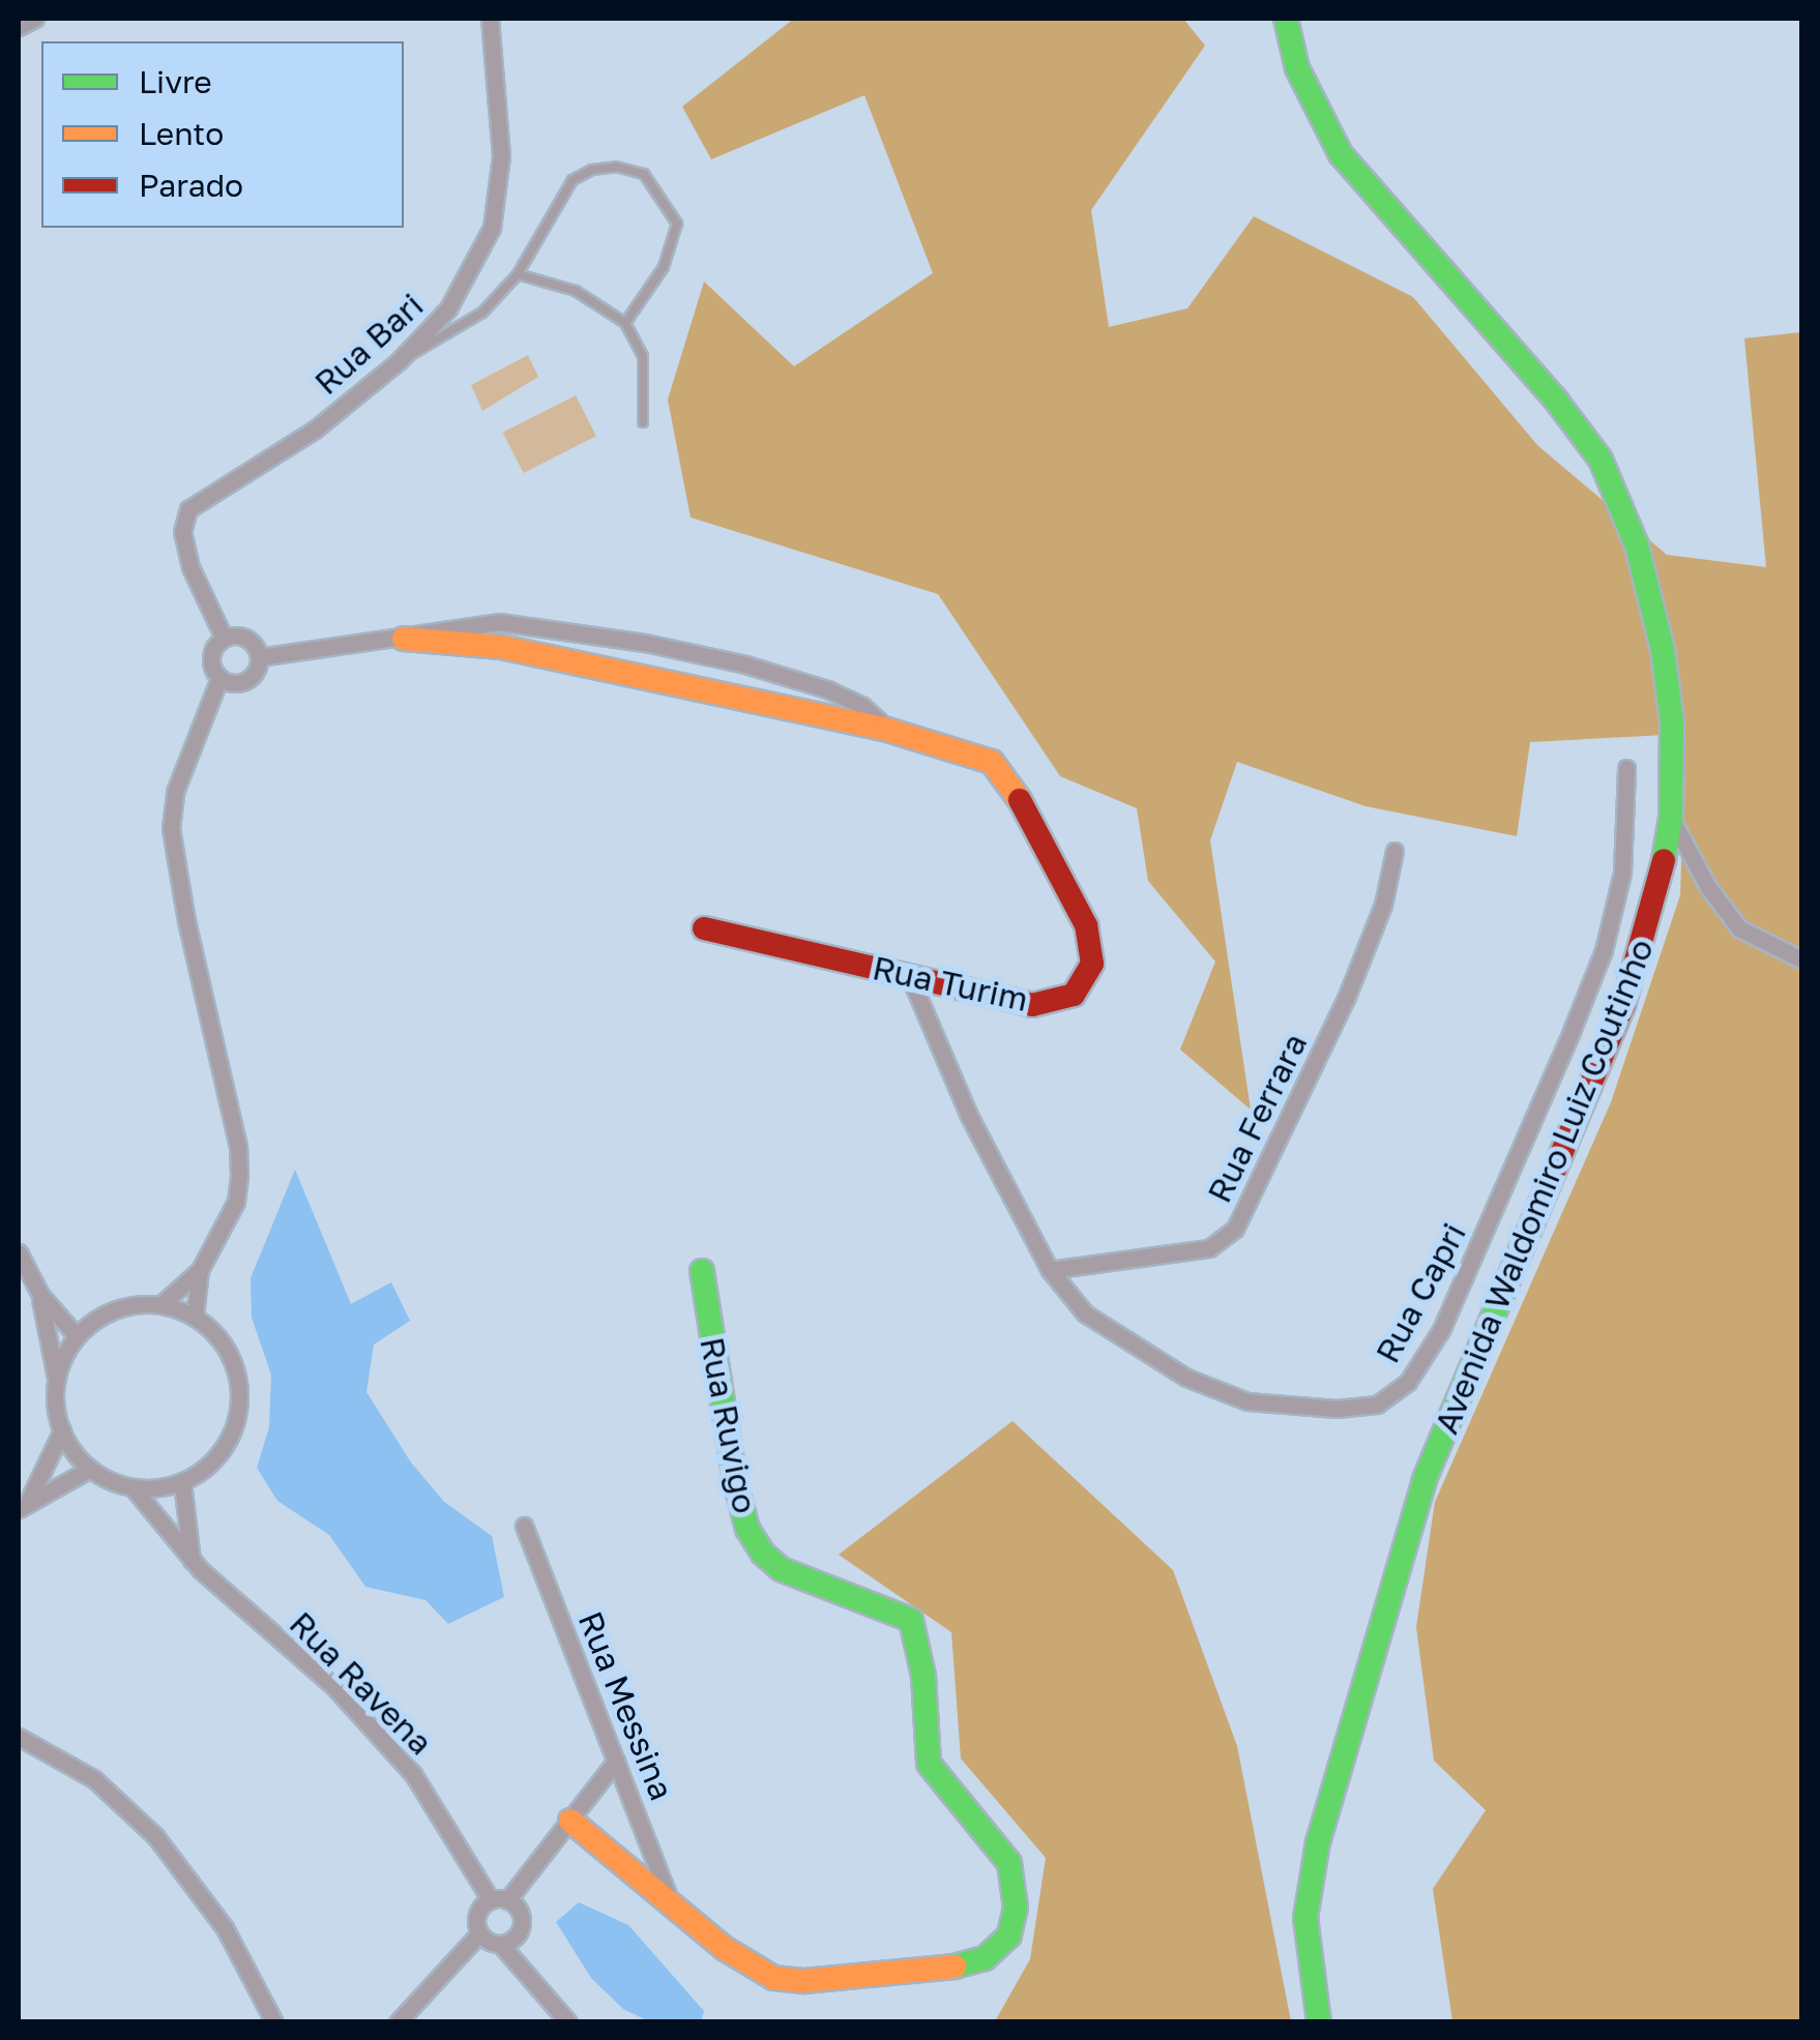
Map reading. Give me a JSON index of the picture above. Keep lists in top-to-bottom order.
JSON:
{
  "streets": {
    "street": [
      "Rua Bari",
      "Rua Turim",
      "Rua Ferrara",
      "Avenida Waldomiro Luiz Coutinho",
      "Rua Capri",
      "Rua Ruvigo",
      "Rua Ravena",
      "Rua Messina"
    ]
  },
  "crossings": [
    ["Rua Bari", "Rua Turim"],
    ["Rua Turim", "Rua Capri"],
    ["Rua Ferrara", "Rua Capri"],
    ["Rua Ruvigo", "Rua Messina"]
  ],
  "legend": ["Livre", "Lento", "Parado"]
}
